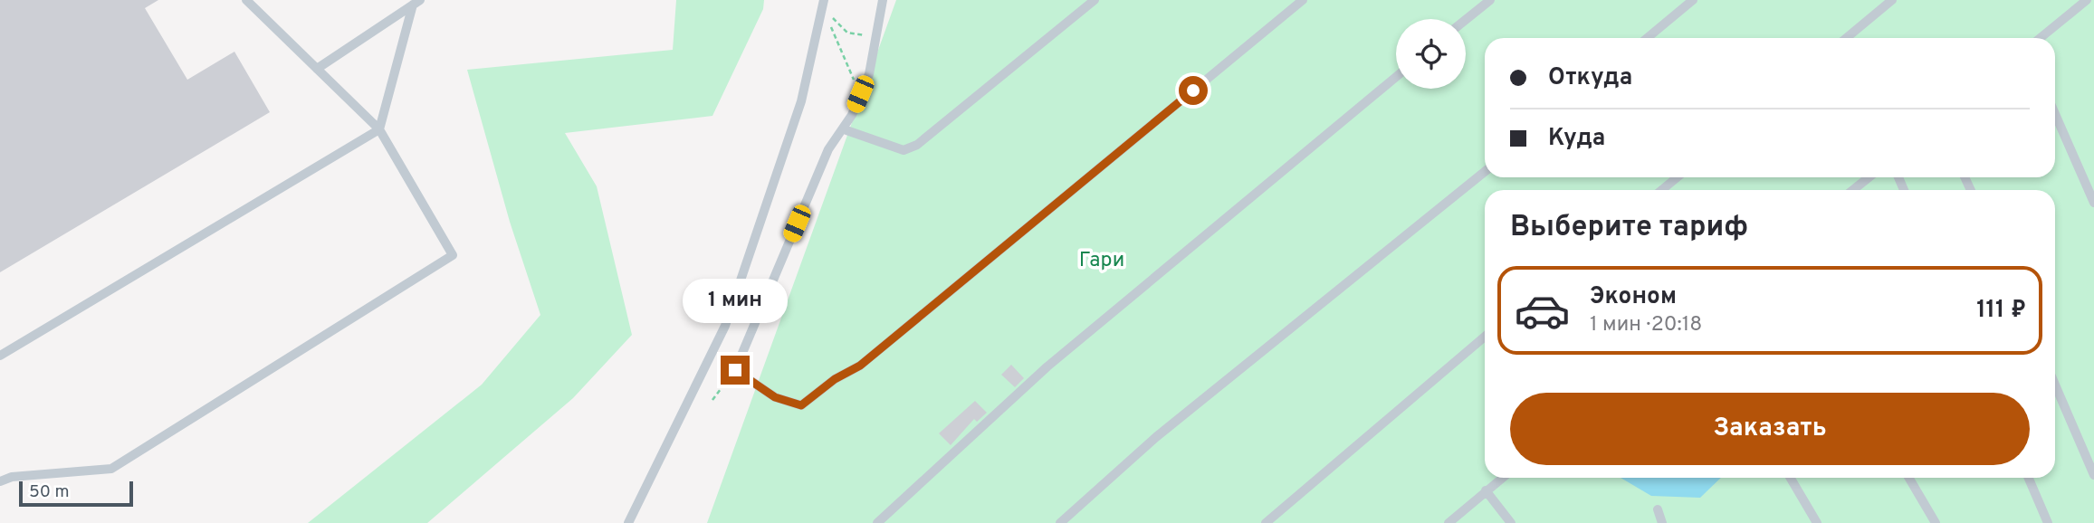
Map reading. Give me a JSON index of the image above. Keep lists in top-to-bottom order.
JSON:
{
  "parks": ["Гари"],
  "scale_bar": "50 m",
  "page": {
    "banner": ["Откуда", "Куда"],
    "heading": "Выберите тариф",
    "list": [
      {
        "name": "Эконом",
        "note": "1 мин · 20:18",
        "value": "111 ₽"
      }
    ],
    "bubble": "1 мин",
    "buttons": "Заказать",
    "scale": "50 m"
  }
}
